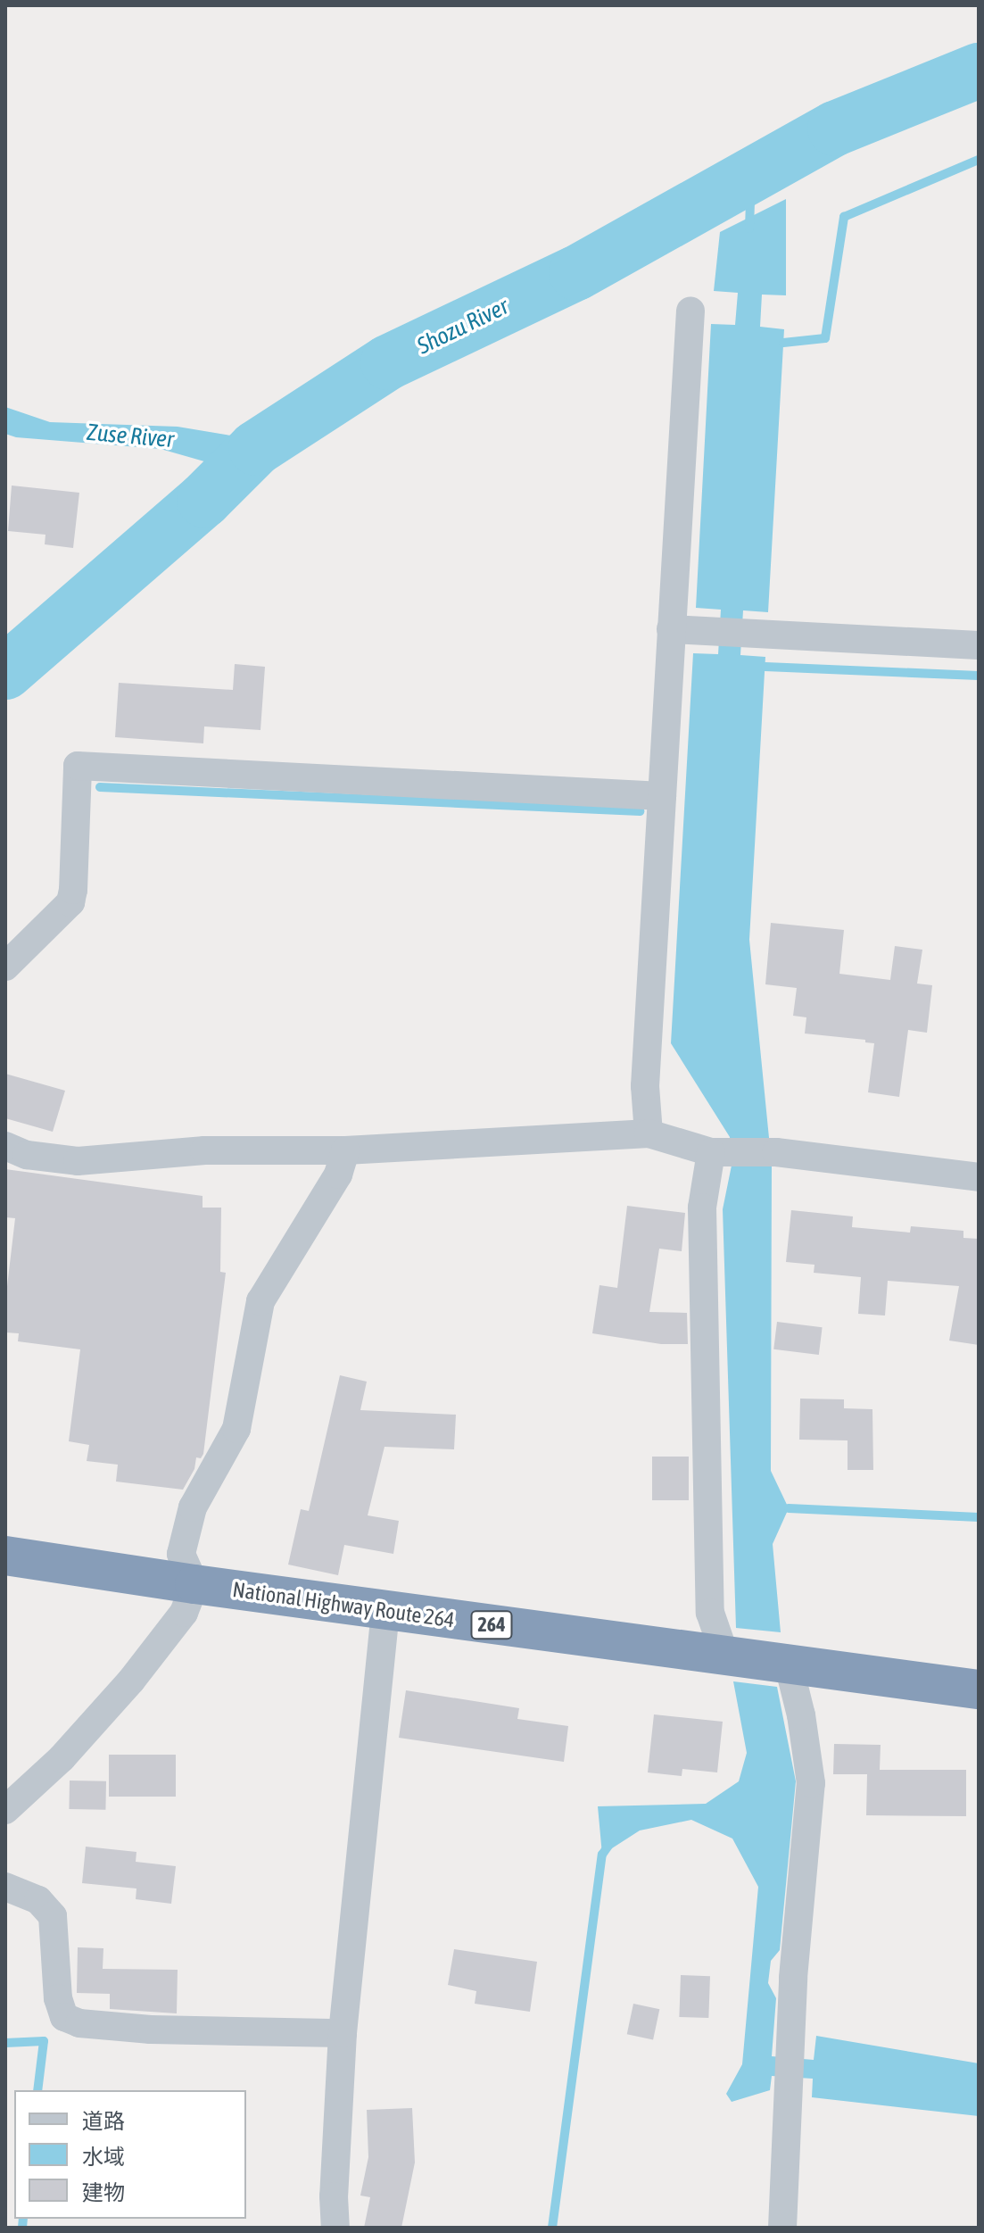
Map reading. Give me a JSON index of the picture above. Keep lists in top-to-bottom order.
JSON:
{
  "streets": {
    "highway": ["National Highway Route 264", "264"]
  },
  "water": ["Shozu River", "Zuse River"],
  "legend": ["道路", "水域", "建物"]
}
